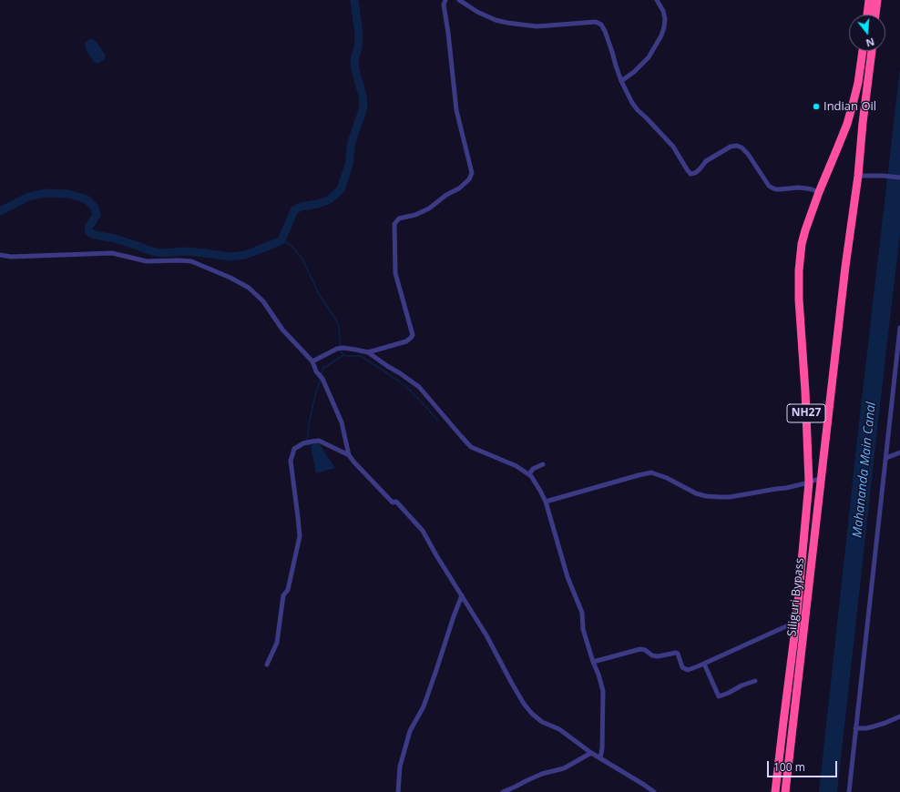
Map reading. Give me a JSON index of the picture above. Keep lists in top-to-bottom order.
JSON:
{
  "streets": {
    "highway": ["NH27", "Siliguri Bypass"]
  },
  "crossings": [
    ["NH27", "Siliguri Bypass"]
  ],
  "water": ["Mahananda Main Canal"],
  "places": ["Indian Oil"],
  "scale_bar": "100 m",
  "north": "bottom"
}
